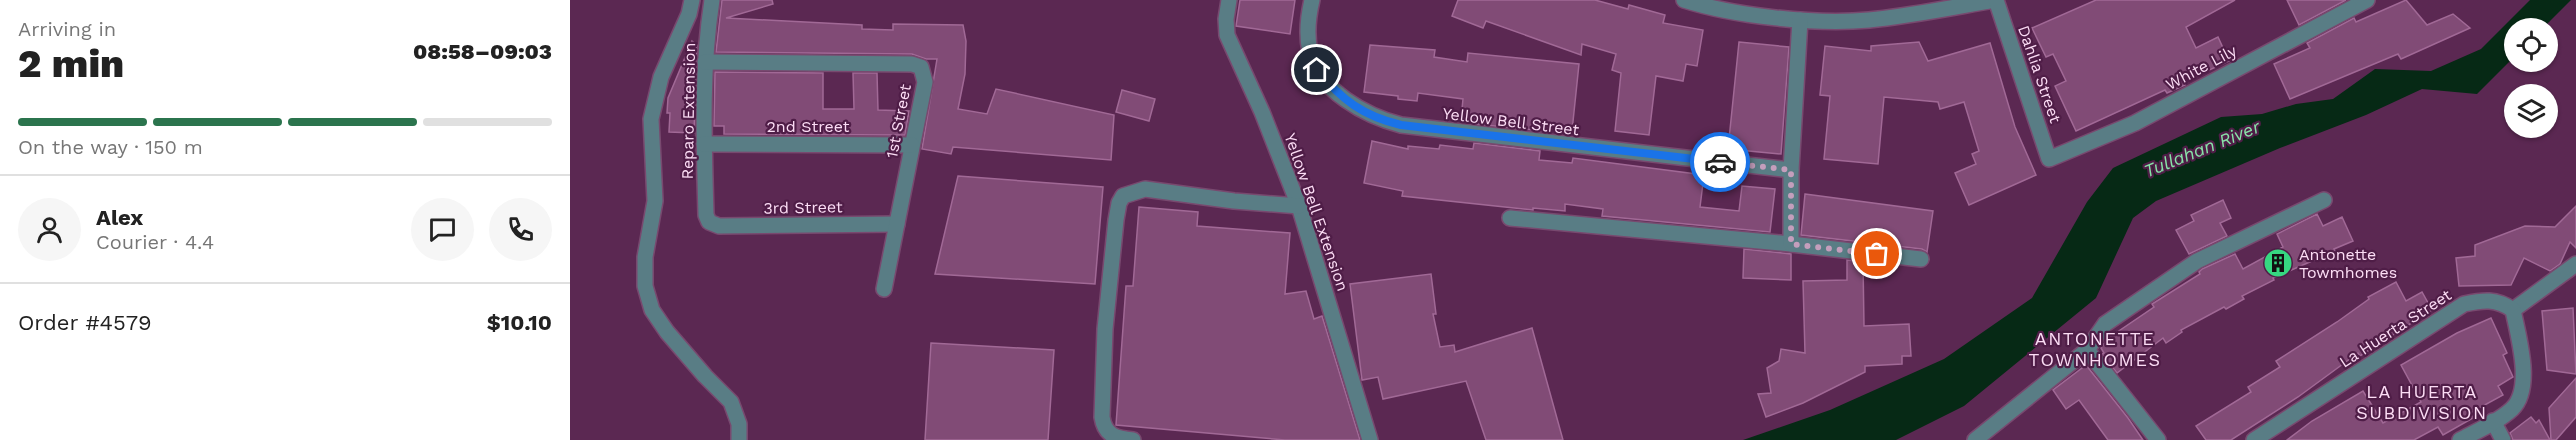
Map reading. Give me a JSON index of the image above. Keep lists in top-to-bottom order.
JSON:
{
  "streets": {
    "street": [
      "White Lily",
      "Dahlia Street",
      "Reparo Extension",
      "1st Street",
      "Yellow Bell Street",
      "2nd Street",
      "3rd Street",
      "Yellow Bell Extension",
      "La Huerta Street"
    ]
  },
  "crossings": [
    ["White Lily", "Dahlia Street"],
    ["Reparo Extension", "1st Street"],
    ["Reparo Extension", "2nd Street"],
    ["Reparo Extension", "3rd Street"],
    ["1st Street", "2nd Street"],
    ["1st Street", "3rd Street"]
  ],
  "districts": ["ANTONETTE TOWNHOMES", "LA HUERTA SUBDIVISION"],
  "water": ["Tullahan River"],
  "places": {
    "building": ["Antonette Towmhomes"]
  },
  "page": {
    "heading": ["2 min", "Arriving in", "08:58–09:03"],
    "panel": [
      "Alex",
      "Courier · 4.4",
      "Order #4579",
      "$10.10"
    ],
    "bar": "On the way · 150 m"
  }
}
